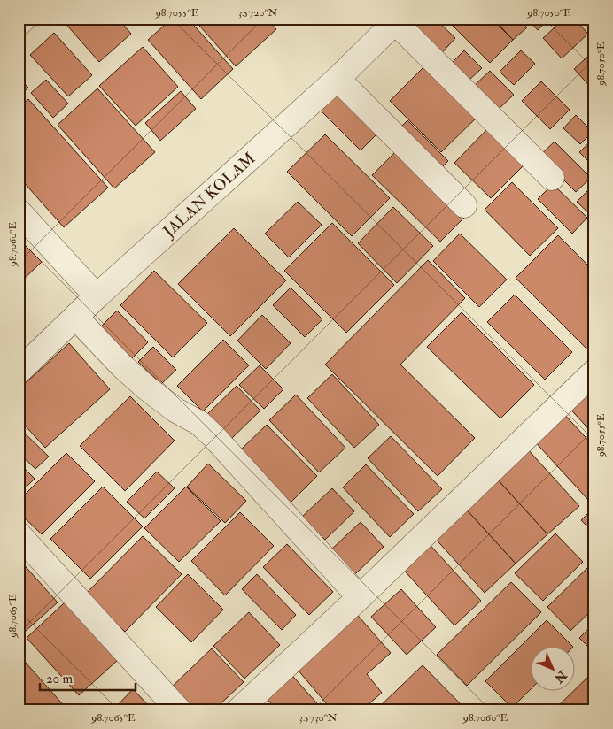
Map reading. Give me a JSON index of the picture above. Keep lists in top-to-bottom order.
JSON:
{
  "streets": {
    "street": ["JALAN KOLAM"]
  },
  "scale_bar": "20 m",
  "north": "bottom right",
  "coordinates": [
    "98.7055°E",
    "3.5720°N",
    "98.7050°E",
    "98.7060°E",
    "98.7065°E",
    "3.5730°N"
  ]
}
